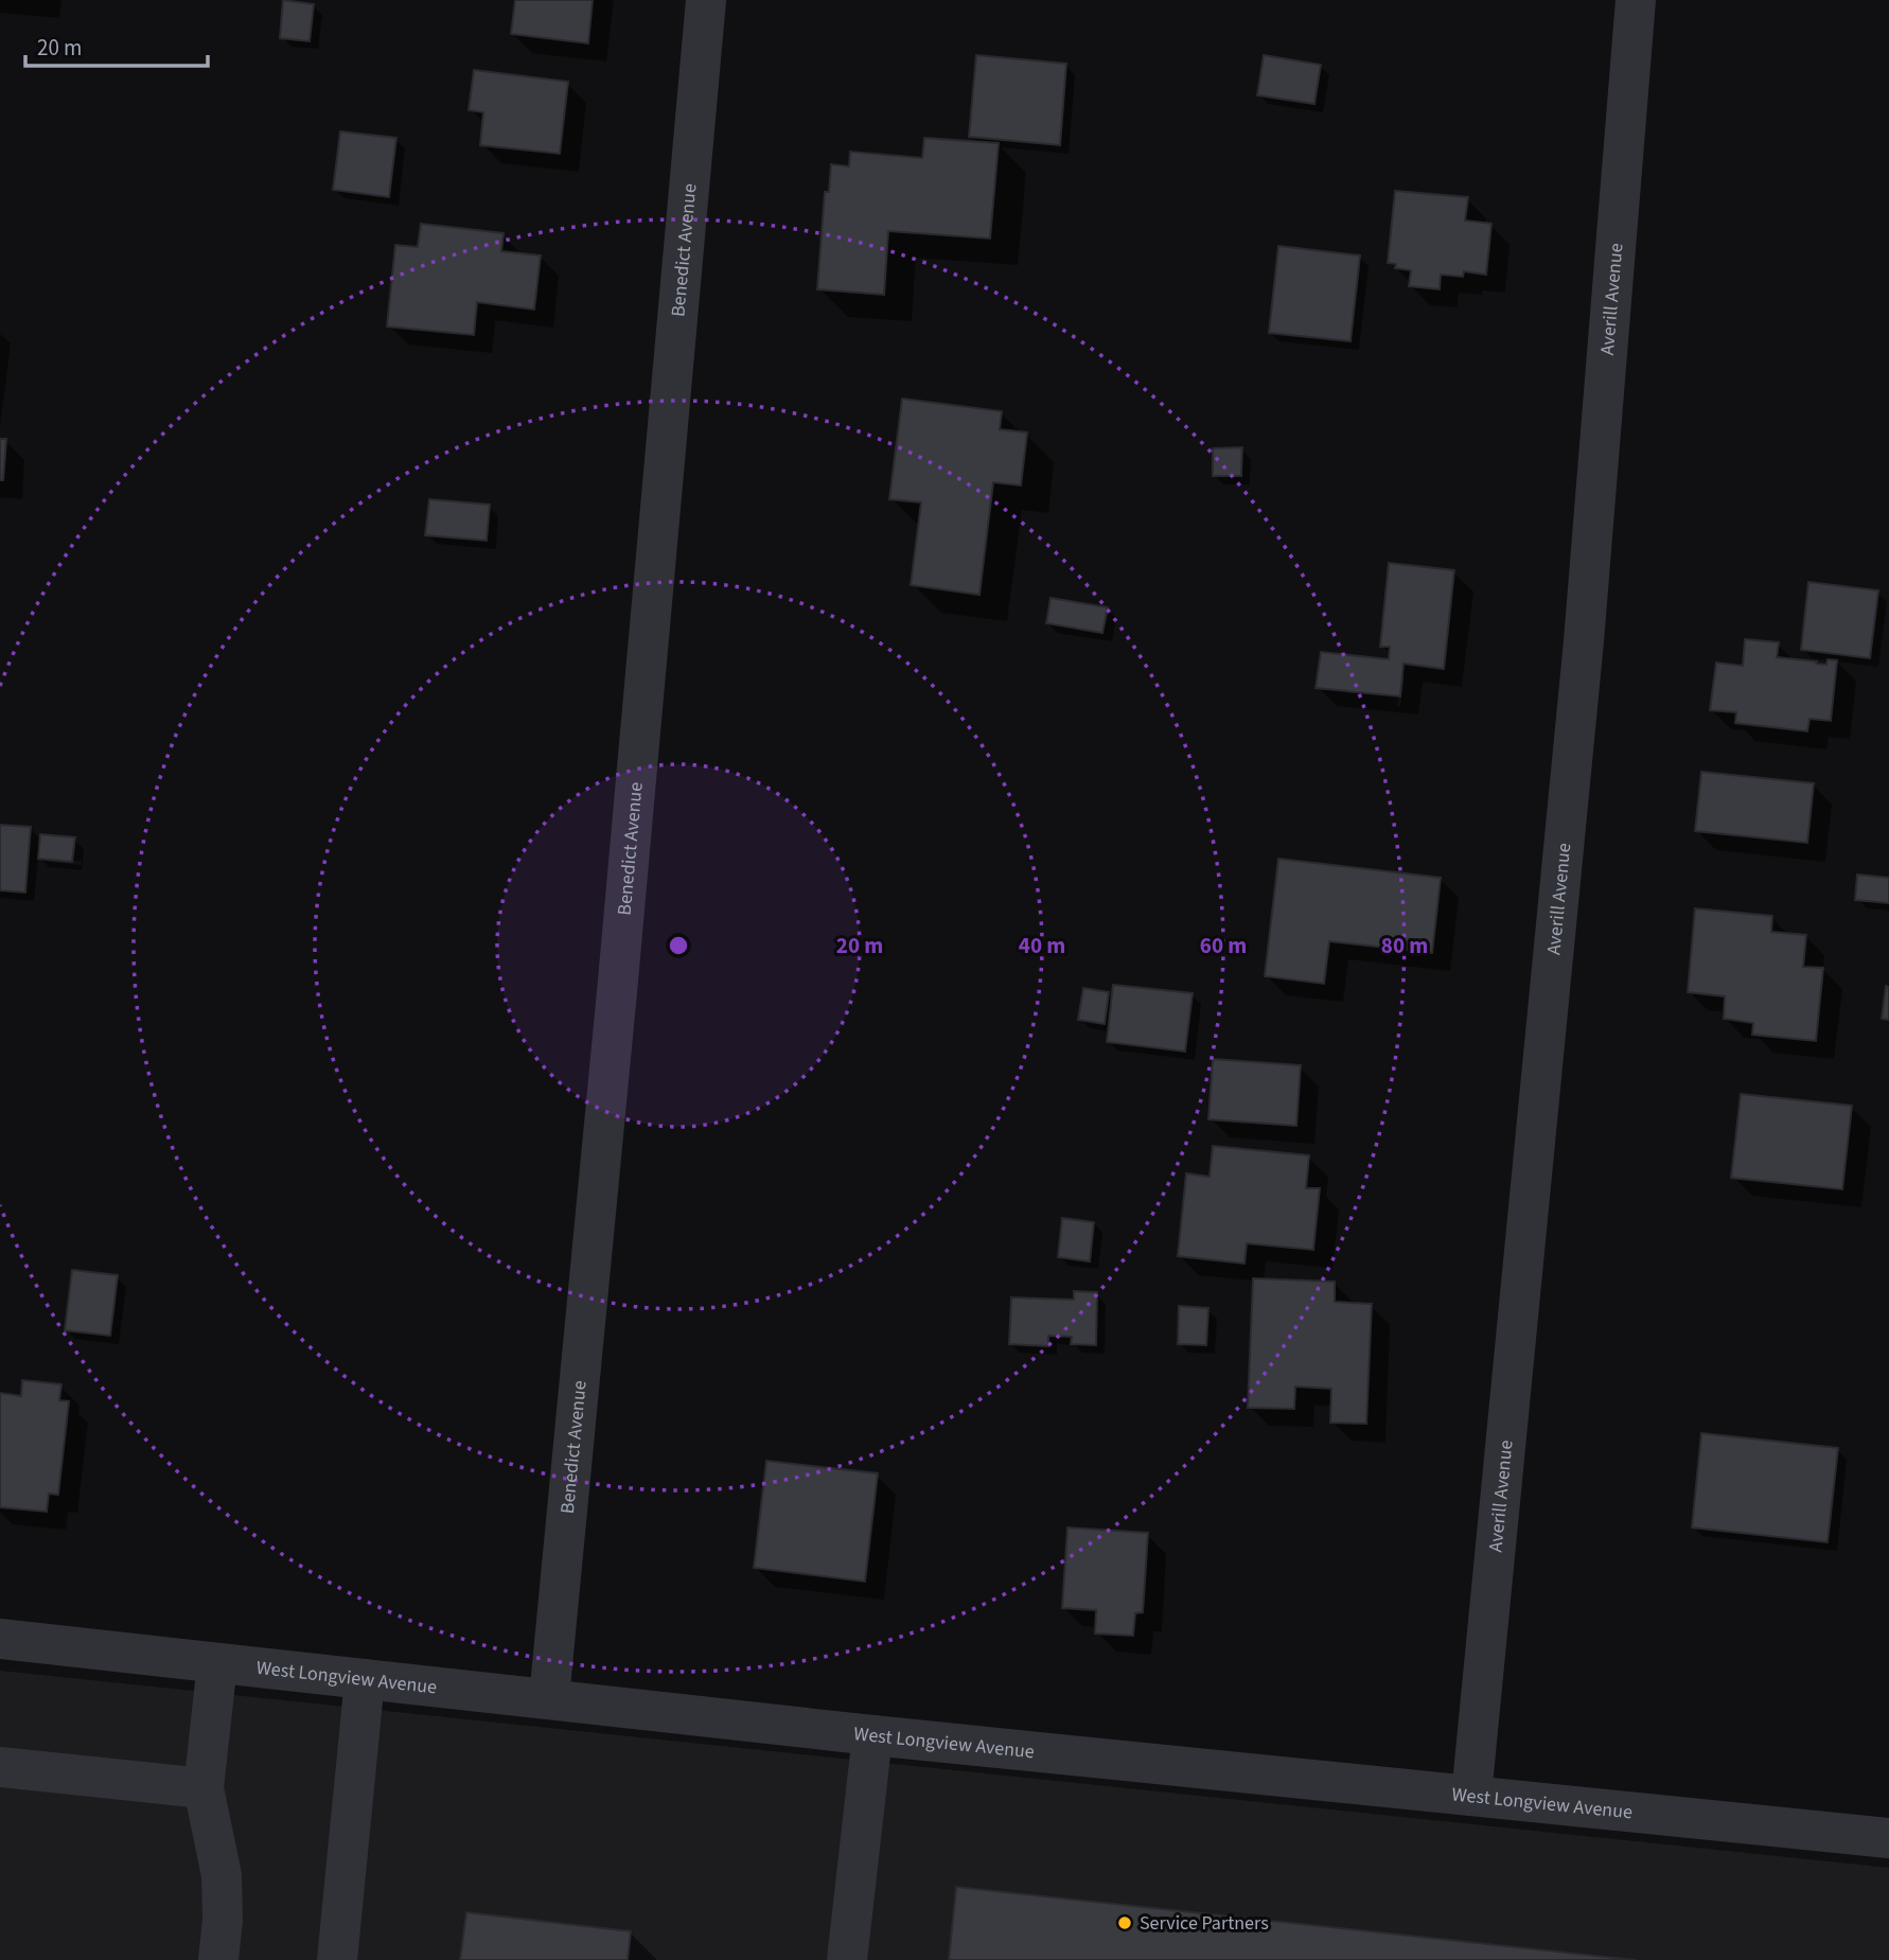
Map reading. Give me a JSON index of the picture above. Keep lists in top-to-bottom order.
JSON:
{
  "streets": {
    "street": ["Benedict Avenue", "Averill Avenue", "West Longview Avenue"]
  },
  "crossings": [
    ["Benedict Avenue", "West Longview Avenue"],
    ["Averill Avenue", "West Longview Avenue"]
  ],
  "places": ["Service Partners"],
  "scale_bar": "20 m",
  "rings": [
    "20 m",
    "40 m",
    "60 m",
    "80 m"
  ]
}
